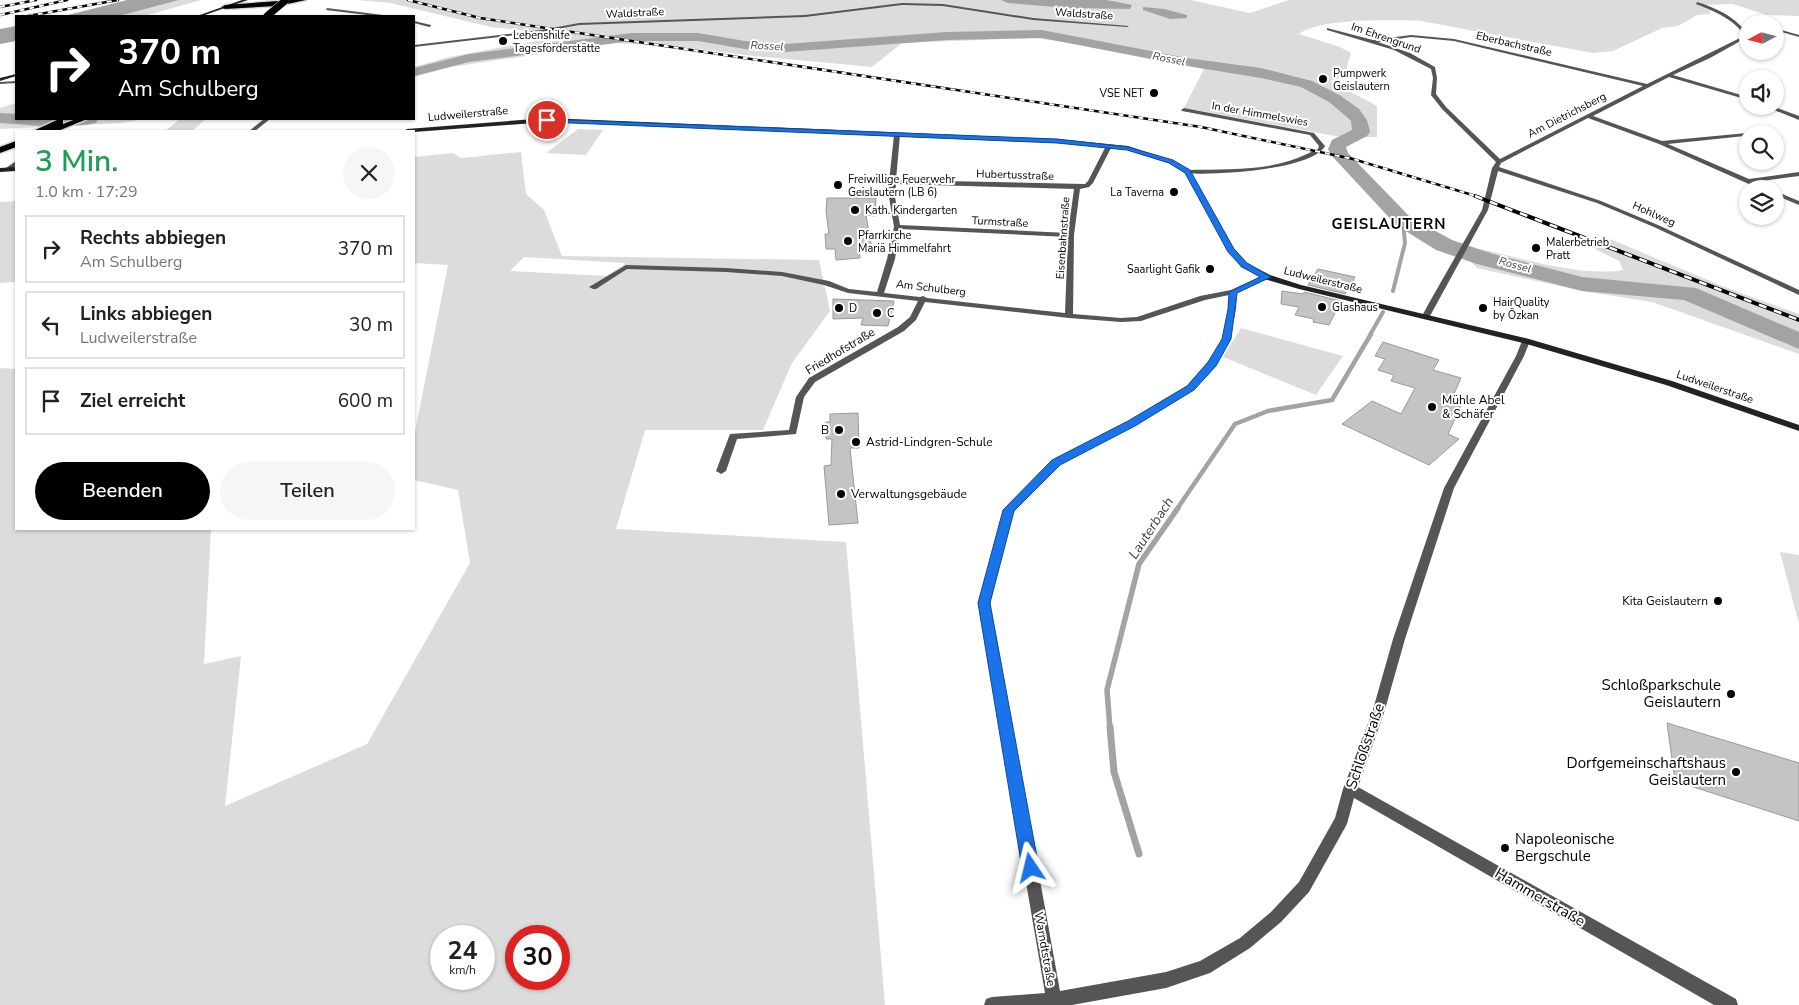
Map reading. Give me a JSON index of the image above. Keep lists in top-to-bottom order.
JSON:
{
  "streets": {
    "main road": ["Ludweilerstraße"],
    "street": [
      "Waldstraße",
      "Im Ehrengrund",
      "Eberbachstraße",
      "In der Himmelswies",
      "Am Dietrichsberg",
      "Hubertusstraße",
      "Hohlweg",
      "Turmstraße",
      "Eisenbahnstraße",
      "Am Schulberg",
      "Friedhofstraße",
      "Schloßstraße",
      "Hammerstraße",
      "Warndtstraße"
    ]
  },
  "crossings": [
    ["Im Ehrengrund", "Eberbachstraße"],
    ["Im Ehrengrund", "Am Dietrichsberg"],
    ["Im Ehrengrund", "Hohlweg"],
    ["Eberbachstraße", "Am Dietrichsberg"],
    ["Ludweilerstraße", "In der Himmelswies"],
    ["Ludweilerstraße", "Eisenbahnstraße"],
    ["Ludweilerstraße", "Am Schulberg"],
    ["Ludweilerstraße", "Schloßstraße"],
    ["Am Dietrichsberg", "Hohlweg"],
    ["Hubertusstraße", "Eisenbahnstraße"],
    ["Turmstraße", "Eisenbahnstraße"],
    ["Eisenbahnstraße", "Am Schulberg"],
    ["Am Schulberg", "Friedhofstraße"],
    ["Am Schulberg", "Warndtstraße"],
    ["Schloßstraße", "Hammerstraße"],
    ["Schloßstraße", "Warndtstraße"]
  ],
  "districts": ["GEISLAUTERN"],
  "water": ["Rossel", "Lauterbach"],
  "places": [
    "Lebenshilfe Tagesförderstätte",
    "Pumpwerk Geislautern",
    "VSE NET",
    "Freiwillige Feuerwehr Geislautern (LB 6)",
    "La Taverna",
    "Kath. Kindergarten",
    "Pfarrkirche Mariä Himmelfahrt",
    "Malerbetrieb Pratt",
    "Saarlight Gafik",
    "Glashaus",
    "D",
    "HairQuality by Özkan",
    "C",
    "Mühle Abel & Schäfer",
    "B",
    "Astrid-Lindgren-Schule",
    "Verwaltungsgebäude",
    "Kita Geislautern",
    "Schloßparkschule Geislautern",
    "Dorfgemeinschaftshaus Geislautern",
    "Napoleonische Bergschule"
  ],
  "north": "left",
  "page": {
    "turn": ["370 m", "Am Schulberg"],
    "heading": ["3 Min.", "1.0 km · 17:29"],
    "list": [
      {
        "name": "Rechts abbiegen",
        "note": "Am Schulberg",
        "value": "370 m"
      },
      {
        "name": "Links abbiegen",
        "note": "Ludweilerstraße",
        "value": "30 m"
      },
      {
        "name": "Ziel erreicht",
        "value": "600 m"
      }
    ],
    "buttons": ["Beenden", "Teilen"],
    "speed": "24 km/h",
    "limit": "30"
  }
}
